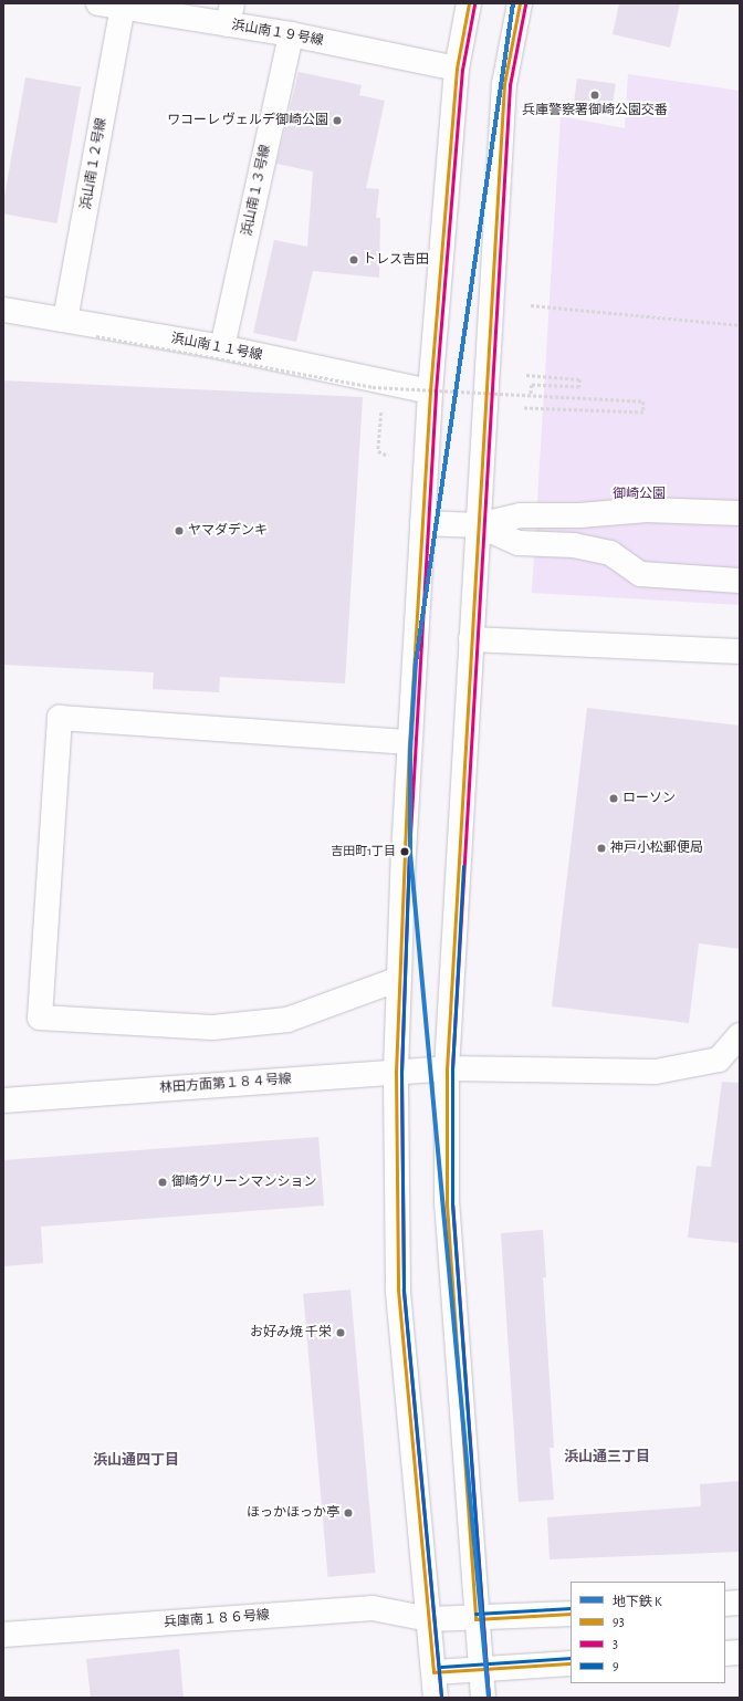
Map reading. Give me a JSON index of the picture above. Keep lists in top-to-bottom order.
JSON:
{
  "streets": {
    "main road": [
      "浜山南１９号線",
      "浜山南１２号線",
      "浜山南１３号線",
      "浜山南１１号線",
      "林田方面第１８４号線",
      "兵庫南１８６号線"
    ]
  },
  "crossings": [
    ["浜山南１９号線", "浜山南１２号線"],
    ["浜山南１９号線", "浜山南１３号線"],
    ["浜山南１２号線", "浜山南１１号線"],
    ["浜山南１３号線", "浜山南１１号線"]
  ],
  "districts": ["浜山通三丁目", "浜山通四丁目"],
  "parks": ["御崎公園"],
  "places": [
    "兵庫警察署御崎公園交番",
    "ワコーレ ヴェルデ御崎公園",
    "トレス吉田",
    "ヤマダデンキ",
    "ローソン",
    "神戸小松郵便局",
    "吉田町1丁目",
    "御崎グリーンマンション",
    "お好み焼 千栄",
    "ほっかほっか亭"
  ],
  "lines": [
    "metro line K",
    "transit line 93",
    "transit line 3",
    "transit line 9"
  ],
  "legend": [
    "地下鉄 K",
    "93",
    "3",
    "9"
  ]
}
